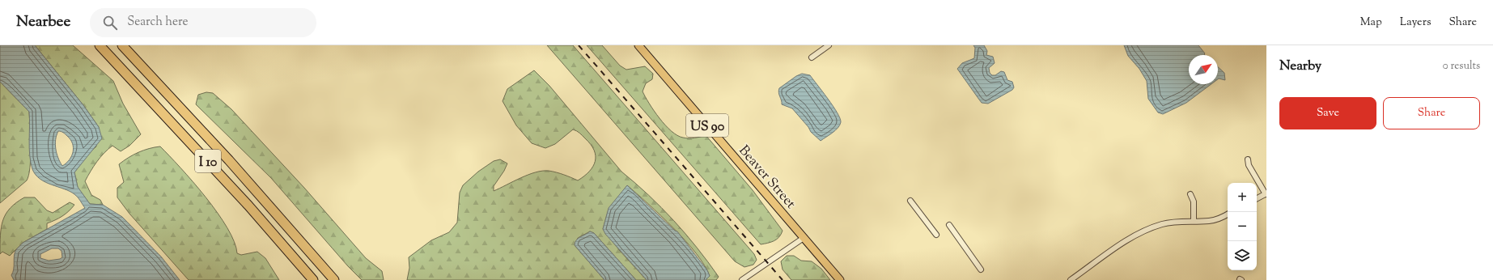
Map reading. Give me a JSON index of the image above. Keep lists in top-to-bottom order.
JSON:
{
  "streets": {
    "highway": ["I 10"],
    "main road": ["US 90", "Beaver Street"]
  },
  "north": "top right",
  "page": {
    "header": "Nearbee",
    "search": "Search here",
    "nav": ["Map", "Layers", "Share"],
    "heading": ["Nearby", "0 results"],
    "buttons": ["Save", "Share"],
    "map_buttons": ["+", "−"]
  }
}
